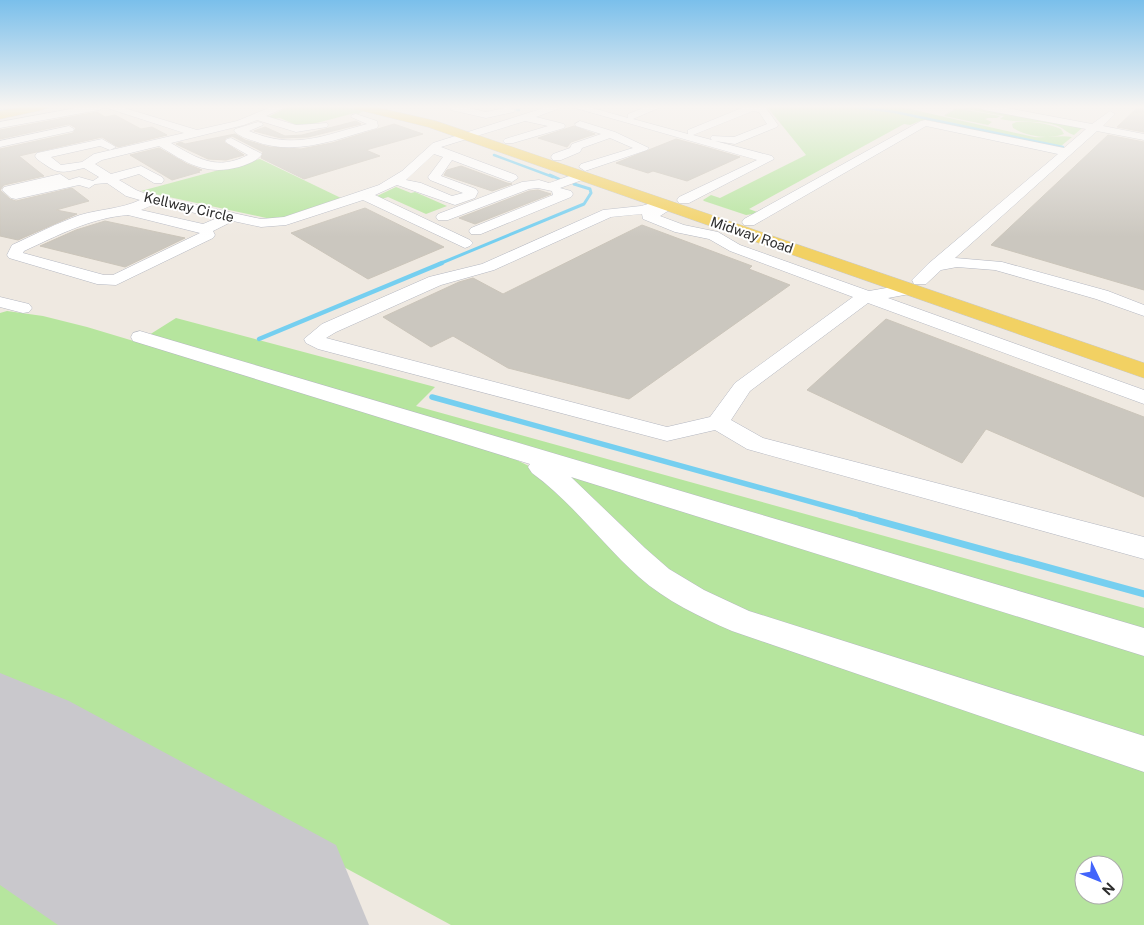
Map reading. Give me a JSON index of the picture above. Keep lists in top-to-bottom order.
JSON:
{
  "streets": {
    "main road": ["Midway Road"],
    "street": ["Kellway Circle"]
  },
  "north": "bottom right"
}
